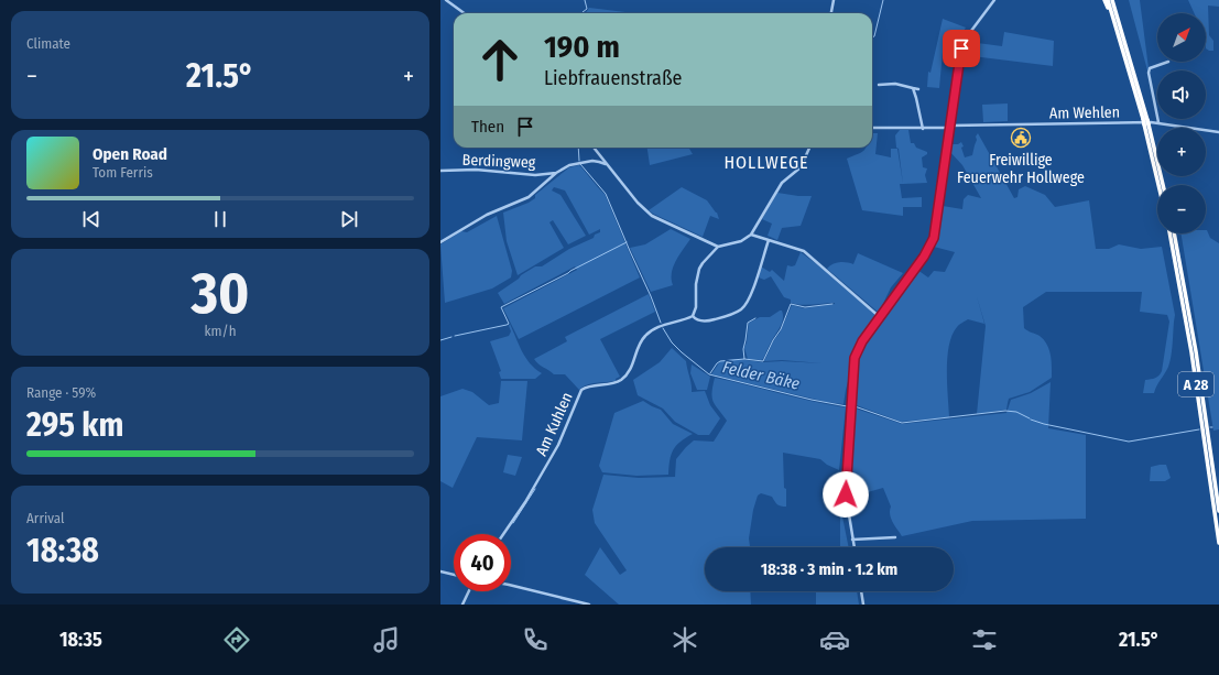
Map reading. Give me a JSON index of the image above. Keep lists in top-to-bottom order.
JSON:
{
  "streets": {
    "highway": ["A 28"],
    "street": ["Am Wehlen", "Berdingweg", "Am Kuhlen"]
  },
  "districts": ["HOLLWEGE"],
  "water": ["Felder Bäke"],
  "places": {
    "public building": ["Freiwillige Feuerwehr Hollwege"]
  },
  "north": "top right",
  "page": {
    "tile": [
      "Climate",
      ["30", "km/h"],
      ["Range · 59%", "295 km"],
      ["Arrival", "18:38"]
    ],
    "map_buttons": ["+", "−"],
    "turn": ["190 m", "Liebfrauenstraße"],
    "heat": ["−", "21.5°", "+"],
    "then": "Then",
    "song": ["Open Road", "Tom Ferris"],
    "limit": "40",
    "trip": "18:38 · 3 min · 1.2 km",
    "tabs": ["18:35", "21.5°"]
  }
}
